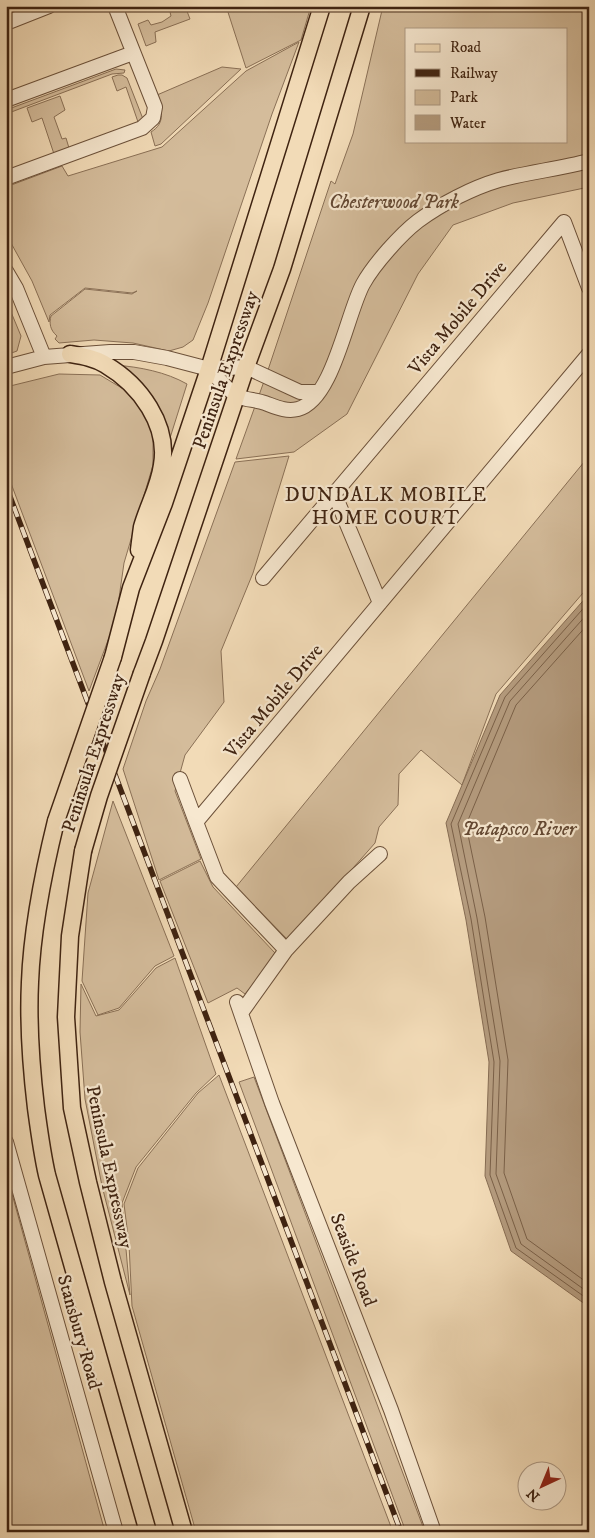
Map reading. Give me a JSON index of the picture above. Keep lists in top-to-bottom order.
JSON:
{
  "streets": {
    "main road": ["Peninsula Expressway"],
    "street": ["Vista Mobile Drive", "Seaside Road", "Stansbury Road"]
  },
  "districts": ["DUNDALK MOBILE HOME COURT"],
  "water": ["Patapsco River"],
  "parks": ["Chesterwood Park"],
  "legend": [
    "Road",
    "Railway",
    "Park",
    "Water"
  ],
  "north": "bottom left"
}
